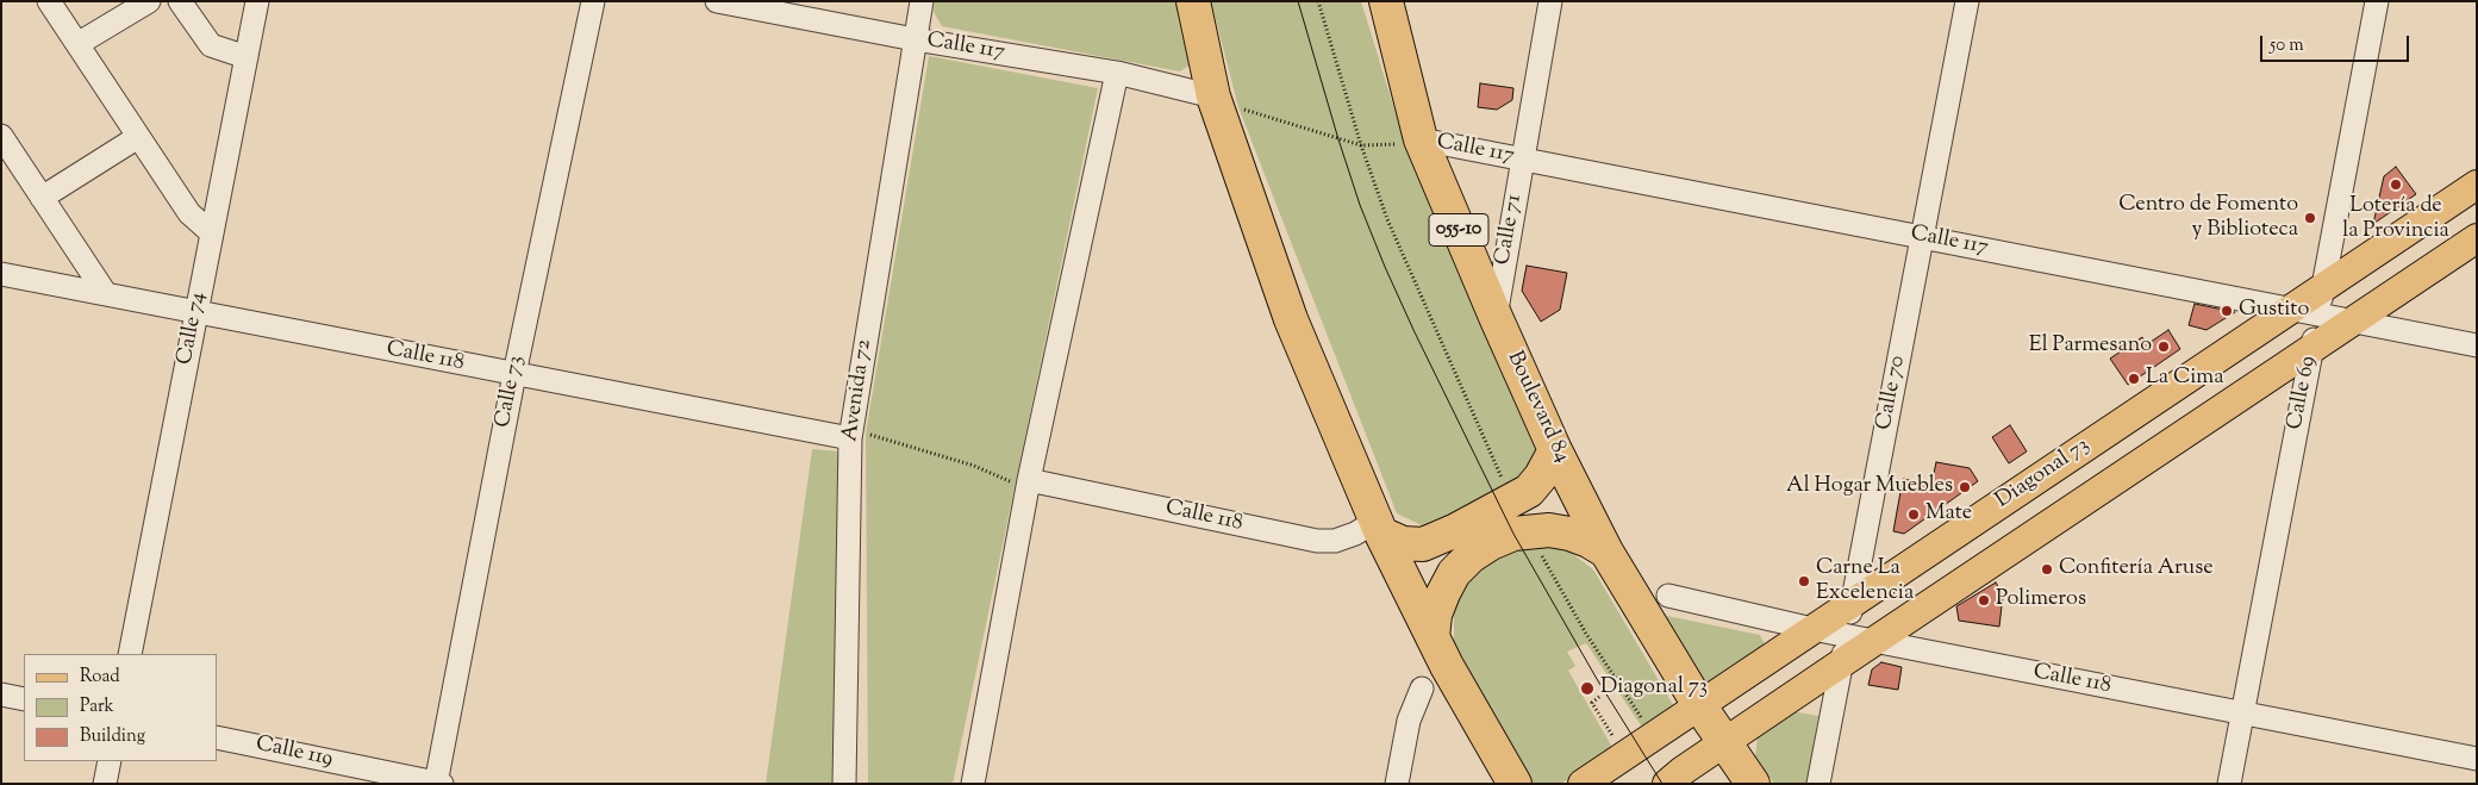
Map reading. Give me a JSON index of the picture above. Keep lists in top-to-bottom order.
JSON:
{
  "streets": {
    "highway": ["055-10", "Boulevard 84"],
    "main road": ["Diagonal 73"],
    "street": [
      "Calle 117",
      "Calle 71",
      "Calle 74",
      "Calle 118",
      "Avenida 72",
      "Calle 73",
      "Calle 70",
      "Calle 69",
      "Calle 119"
    ]
  },
  "crossings": [
    ["Calle 117", "Calle 71"],
    ["Calle 117", "Avenida 72"],
    ["Calle 117", "Calle 70"],
    ["Calle 117", "Boulevard 84"],
    ["Calle 117", "Diagonal 73"],
    ["Calle 71", "Boulevard 84"],
    ["Calle 74", "Calle 118"],
    ["Calle 118", "Avenida 72"],
    ["Calle 118", "Calle 73"],
    ["Calle 118", "Calle 70"],
    ["Calle 118", "Calle 69"],
    ["Calle 118", "Diagonal 73"],
    ["Calle 73", "Calle 119"],
    ["Calle 70", "Diagonal 73"],
    ["Calle 69", "Diagonal 73"],
    ["Boulevard 84", "Diagonal 73"]
  ],
  "places": [
    "Lotería de la Provincia",
    "Centro de Fomento y Biblioteca",
    "Gustito",
    "El Parmesano",
    "La Cima",
    "Al Hogar Muebles",
    "Mate",
    "Confitería Aruse",
    "Carne La Excelencia",
    "Polimeros",
    "Diagonal 73"
  ],
  "legend": ["Road", "Park", "Building"],
  "scale_bar": "50 m"
}
